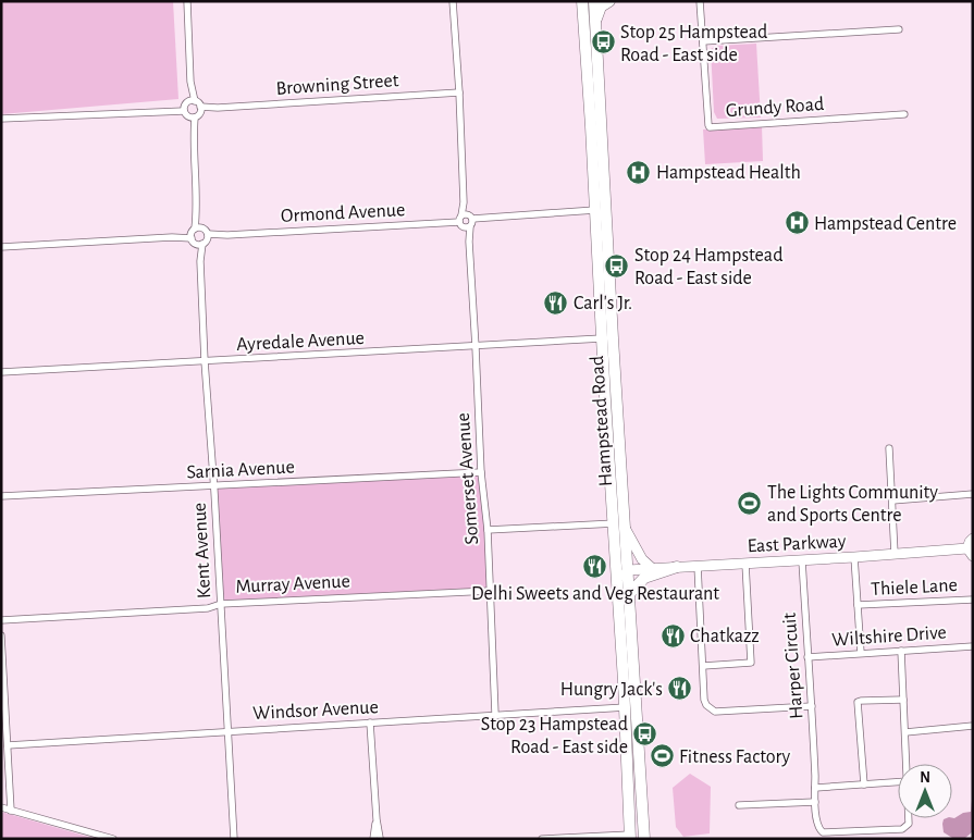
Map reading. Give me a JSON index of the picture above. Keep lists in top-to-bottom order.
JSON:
{
  "streets": {
    "highway": ["Hampstead Road"],
    "street": [
      "Browning Street",
      "Grundy Road",
      "Ormond Avenue",
      "Ayredale Avenue",
      "Sarnia Avenue",
      "Somerset Avenue",
      "East Parkway",
      "Kent Avenue",
      "Murray Avenue",
      "Thiele Lane",
      "Wiltshire Drive",
      "Harper Circuit",
      "Windsor Avenue"
    ]
  },
  "crossings": [
    ["Browning Street", "Kent Avenue"],
    ["Ormond Avenue", "Kent Avenue"],
    ["Ayredale Avenue", "Hampstead Road"],
    ["Ayredale Avenue", "Somerset Avenue"],
    ["Ayredale Avenue", "Kent Avenue"],
    ["Hampstead Road", "East Parkway"],
    ["Hampstead Road", "Windsor Avenue"],
    ["Sarnia Avenue", "Somerset Avenue"],
    ["Sarnia Avenue", "Kent Avenue"],
    ["Somerset Avenue", "Murray Avenue"],
    ["Somerset Avenue", "Windsor Avenue"],
    ["East Parkway", "Harper Circuit"],
    ["Kent Avenue", "Murray Avenue"],
    ["Kent Avenue", "Windsor Avenue"],
    ["Wiltshire Drive", "Harper Circuit"]
  ],
  "places": {
    "bus stop": ["Stop 25 Hampstead Road - East side", "Stop 24 Hampstead Road - East side", "Stop 23 Hampstead Road - East side"],
    "hospital": ["Hampstead Health", "Hampstead Centre"],
    "restaurant": [
      "Carl's Jr.",
      "Delhi Sweets and Veg Restaurant",
      "Chatkazz",
      "Hungry Jack's"
    ],
    "sports": ["The Lights Community and Sports Centre", "Fitness Factory"]
  },
  "north": "top"
}
